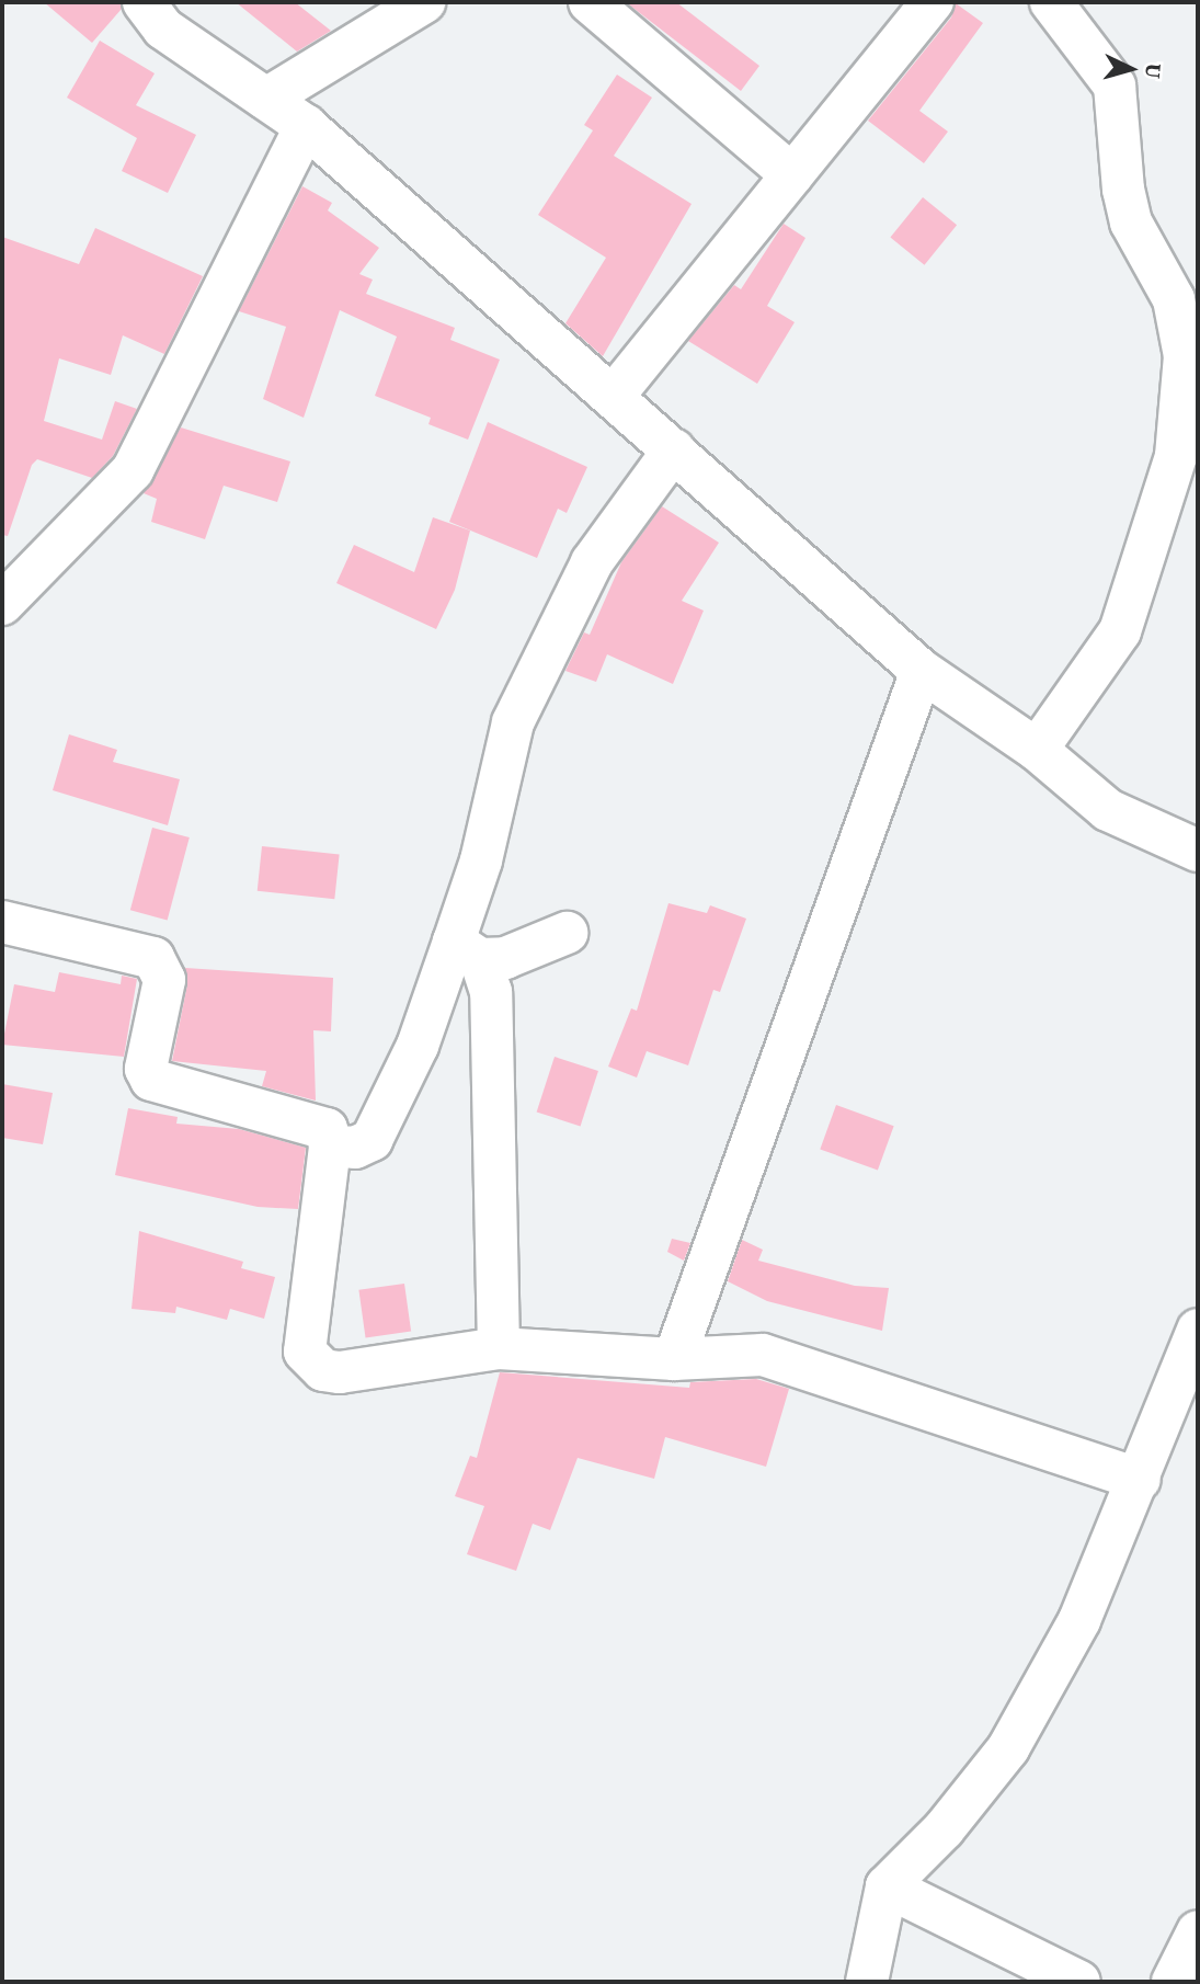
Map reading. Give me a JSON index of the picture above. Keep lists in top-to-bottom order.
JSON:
{
  "north": "right"
}
